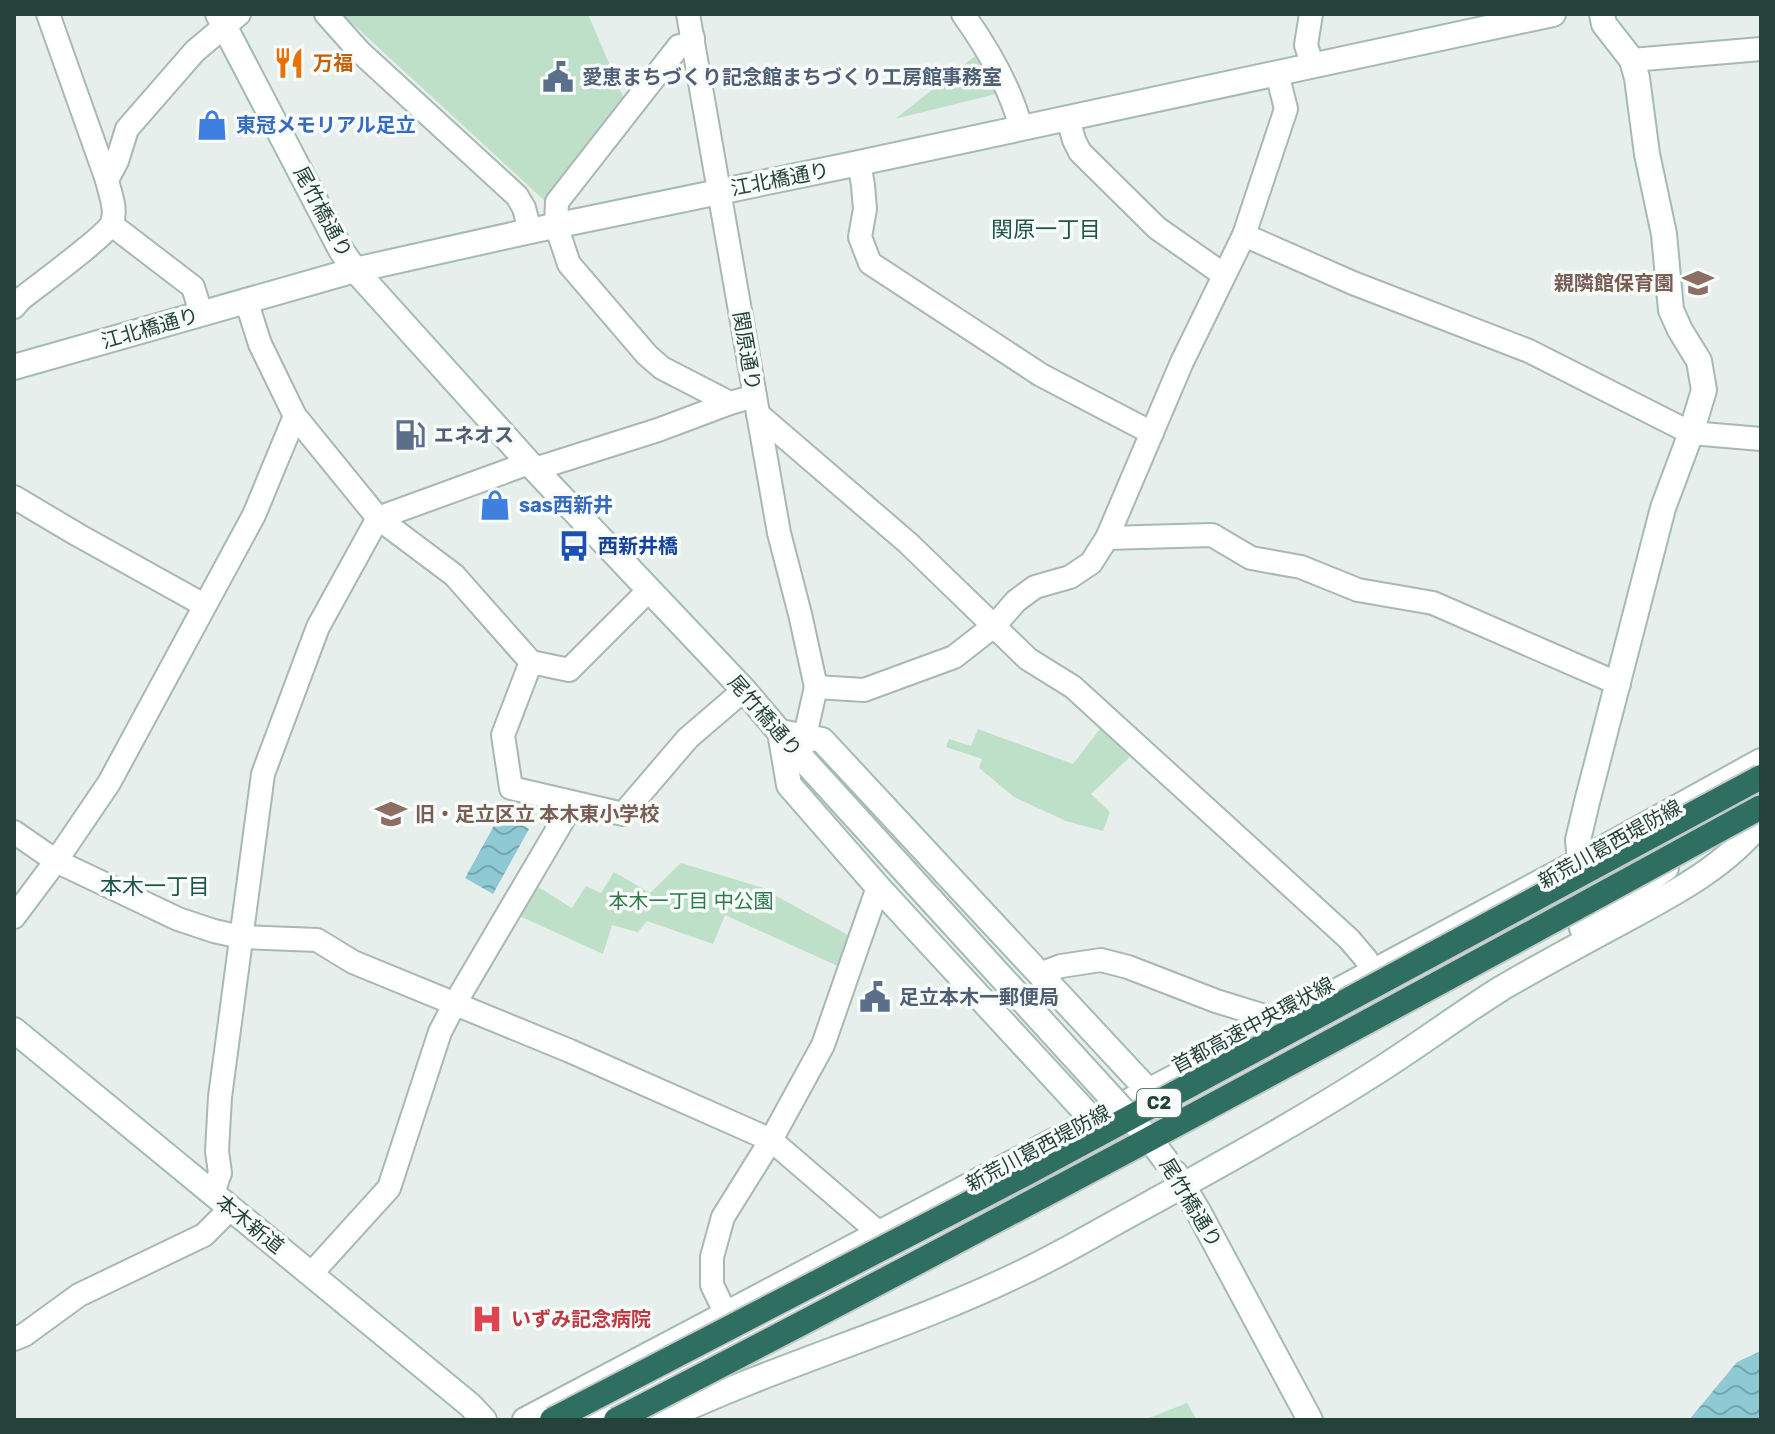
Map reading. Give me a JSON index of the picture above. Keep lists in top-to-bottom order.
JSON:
{
  "streets": {
    "highway": ["首都高速中央環状線", "C2"],
    "main road": [
      "江北橋通り",
      "尾竹橋通り",
      "新荒川葛西堤防線",
      "本木新道"
    ],
    "street": ["関原通り"]
  },
  "crossings": [
    ["江北橋通り", "尾竹橋通り"],
    ["江北橋通り", "関原通り"]
  ],
  "districts": ["関原一丁目", "本木一丁目"],
  "parks": ["本木一丁目 中公園"],
  "places": {
    "restaurant": ["万福"],
    "public building": ["愛恵まちづくり記念館まちづくり工房館事務室", "足立本木一郵便局"],
    "shop": ["東冠メモリアル足立", "sas西新井"],
    "school or university": ["親隣館保育園", "旧・足立区立 本木東小学校"],
    "fuel station": ["エネオス"],
    "bus stop": ["西新井橋"],
    "hospital": ["いずみ記念病院"]
  }
}
